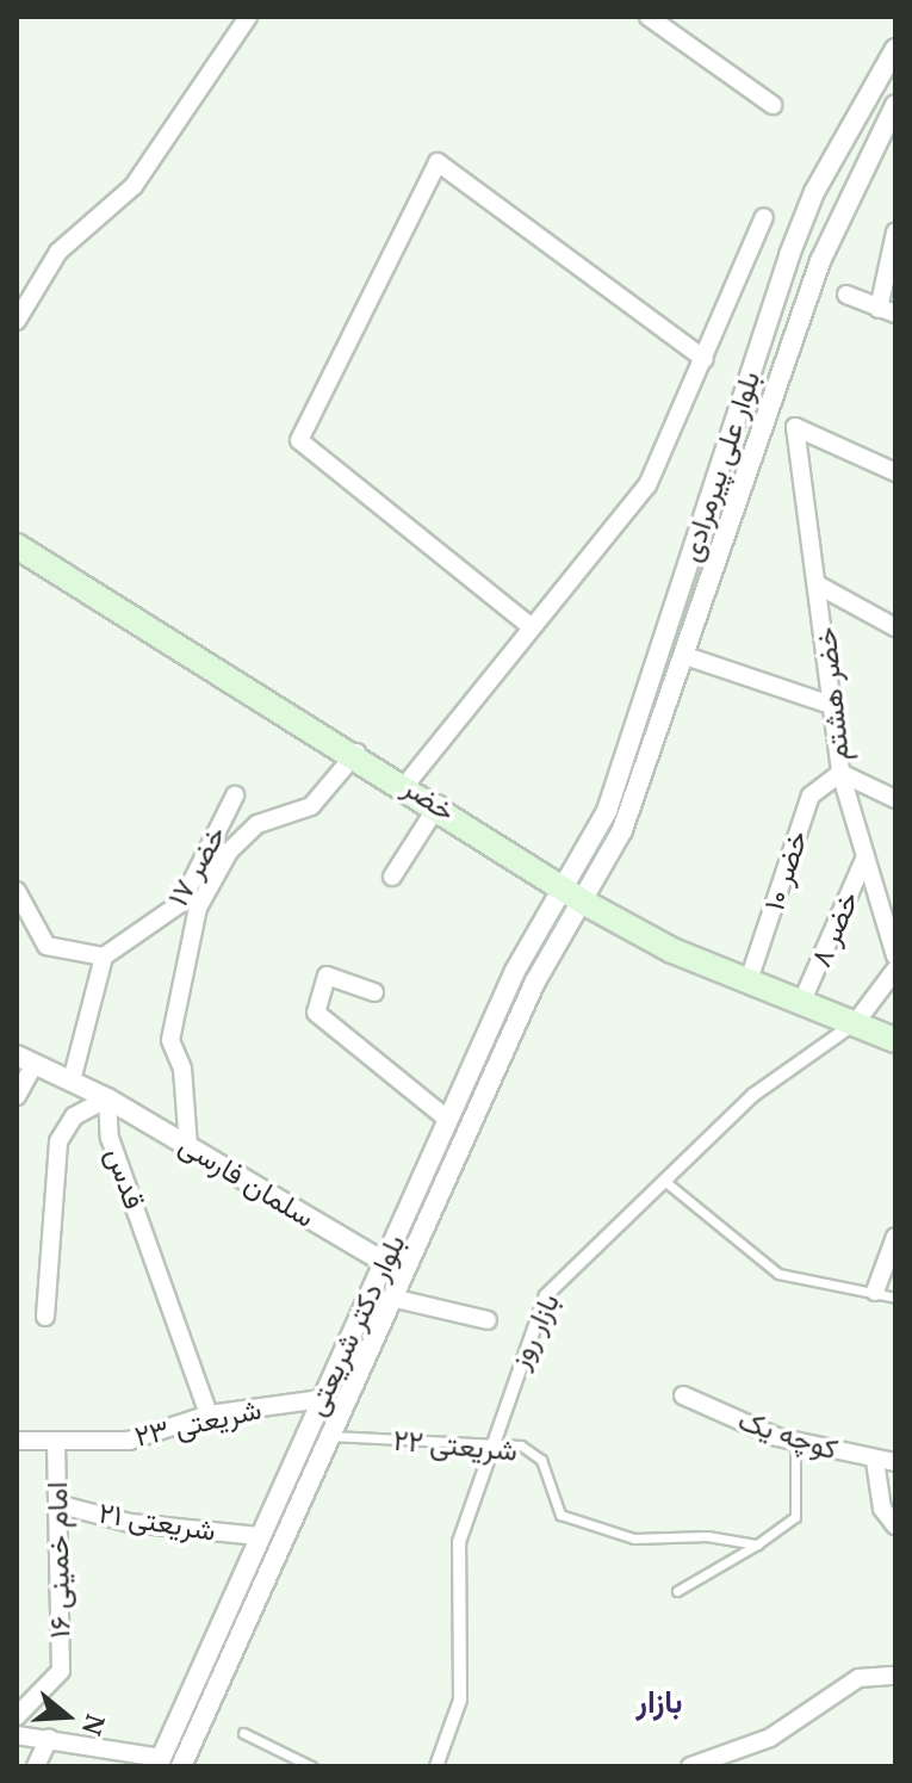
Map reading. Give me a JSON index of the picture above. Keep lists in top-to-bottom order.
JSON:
{
  "streets": {
    "main road": ["خضر"],
    "street": [
      "بلوار علی پیرمرادی",
      "خضر هشتم",
      "خضر ۱۷",
      "خضر ۱۰",
      "خضر ۸",
      "قدس",
      "سلمان فارسی",
      "بلوار دکتر شریعتی",
      "بازار روز",
      "شریعتی ۲۳",
      "کوچه یک",
      "شریعتی ۲۱",
      "امام خمینی ۱۶"
    ],
    "lane": ["شریعتی ۲۲"]
  },
  "crossings": [
    ["بلوار علی پیرمرادی", "خضر"],
    ["بلوار علی پیرمرادی", "بلوار دکتر شریعتی"],
    ["خضر هشتم", "خضر ۱۰"],
    ["خضر هشتم", "خضر ۸"],
    ["خضر", "خضر ۱۰"],
    ["خضر", "خضر ۸"],
    ["خضر", "بلوار دکتر شریعتی"],
    ["خضر", "بازار روز"],
    ["قدس", "سلمان فارسی"],
    ["قدس", "شریعتی ۲۳"],
    ["سلمان فارسی", "بلوار دکتر شریعتی"],
    ["بلوار دکتر شریعتی", "شریعتی ۲۳"],
    ["بلوار دکتر شریعتی", "شریعتی ۲۲"],
    ["بلوار دکتر شریعتی", "شریعتی ۲۱"],
    ["بازار روز", "شریعتی ۲۲"],
    ["شریعتی ۲۳", "امام خمینی ۱۶"],
    ["شریعتی ۲۱", "امام خمینی ۱۶"]
  ],
  "districts": ["بازار"],
  "north": "right"
}
